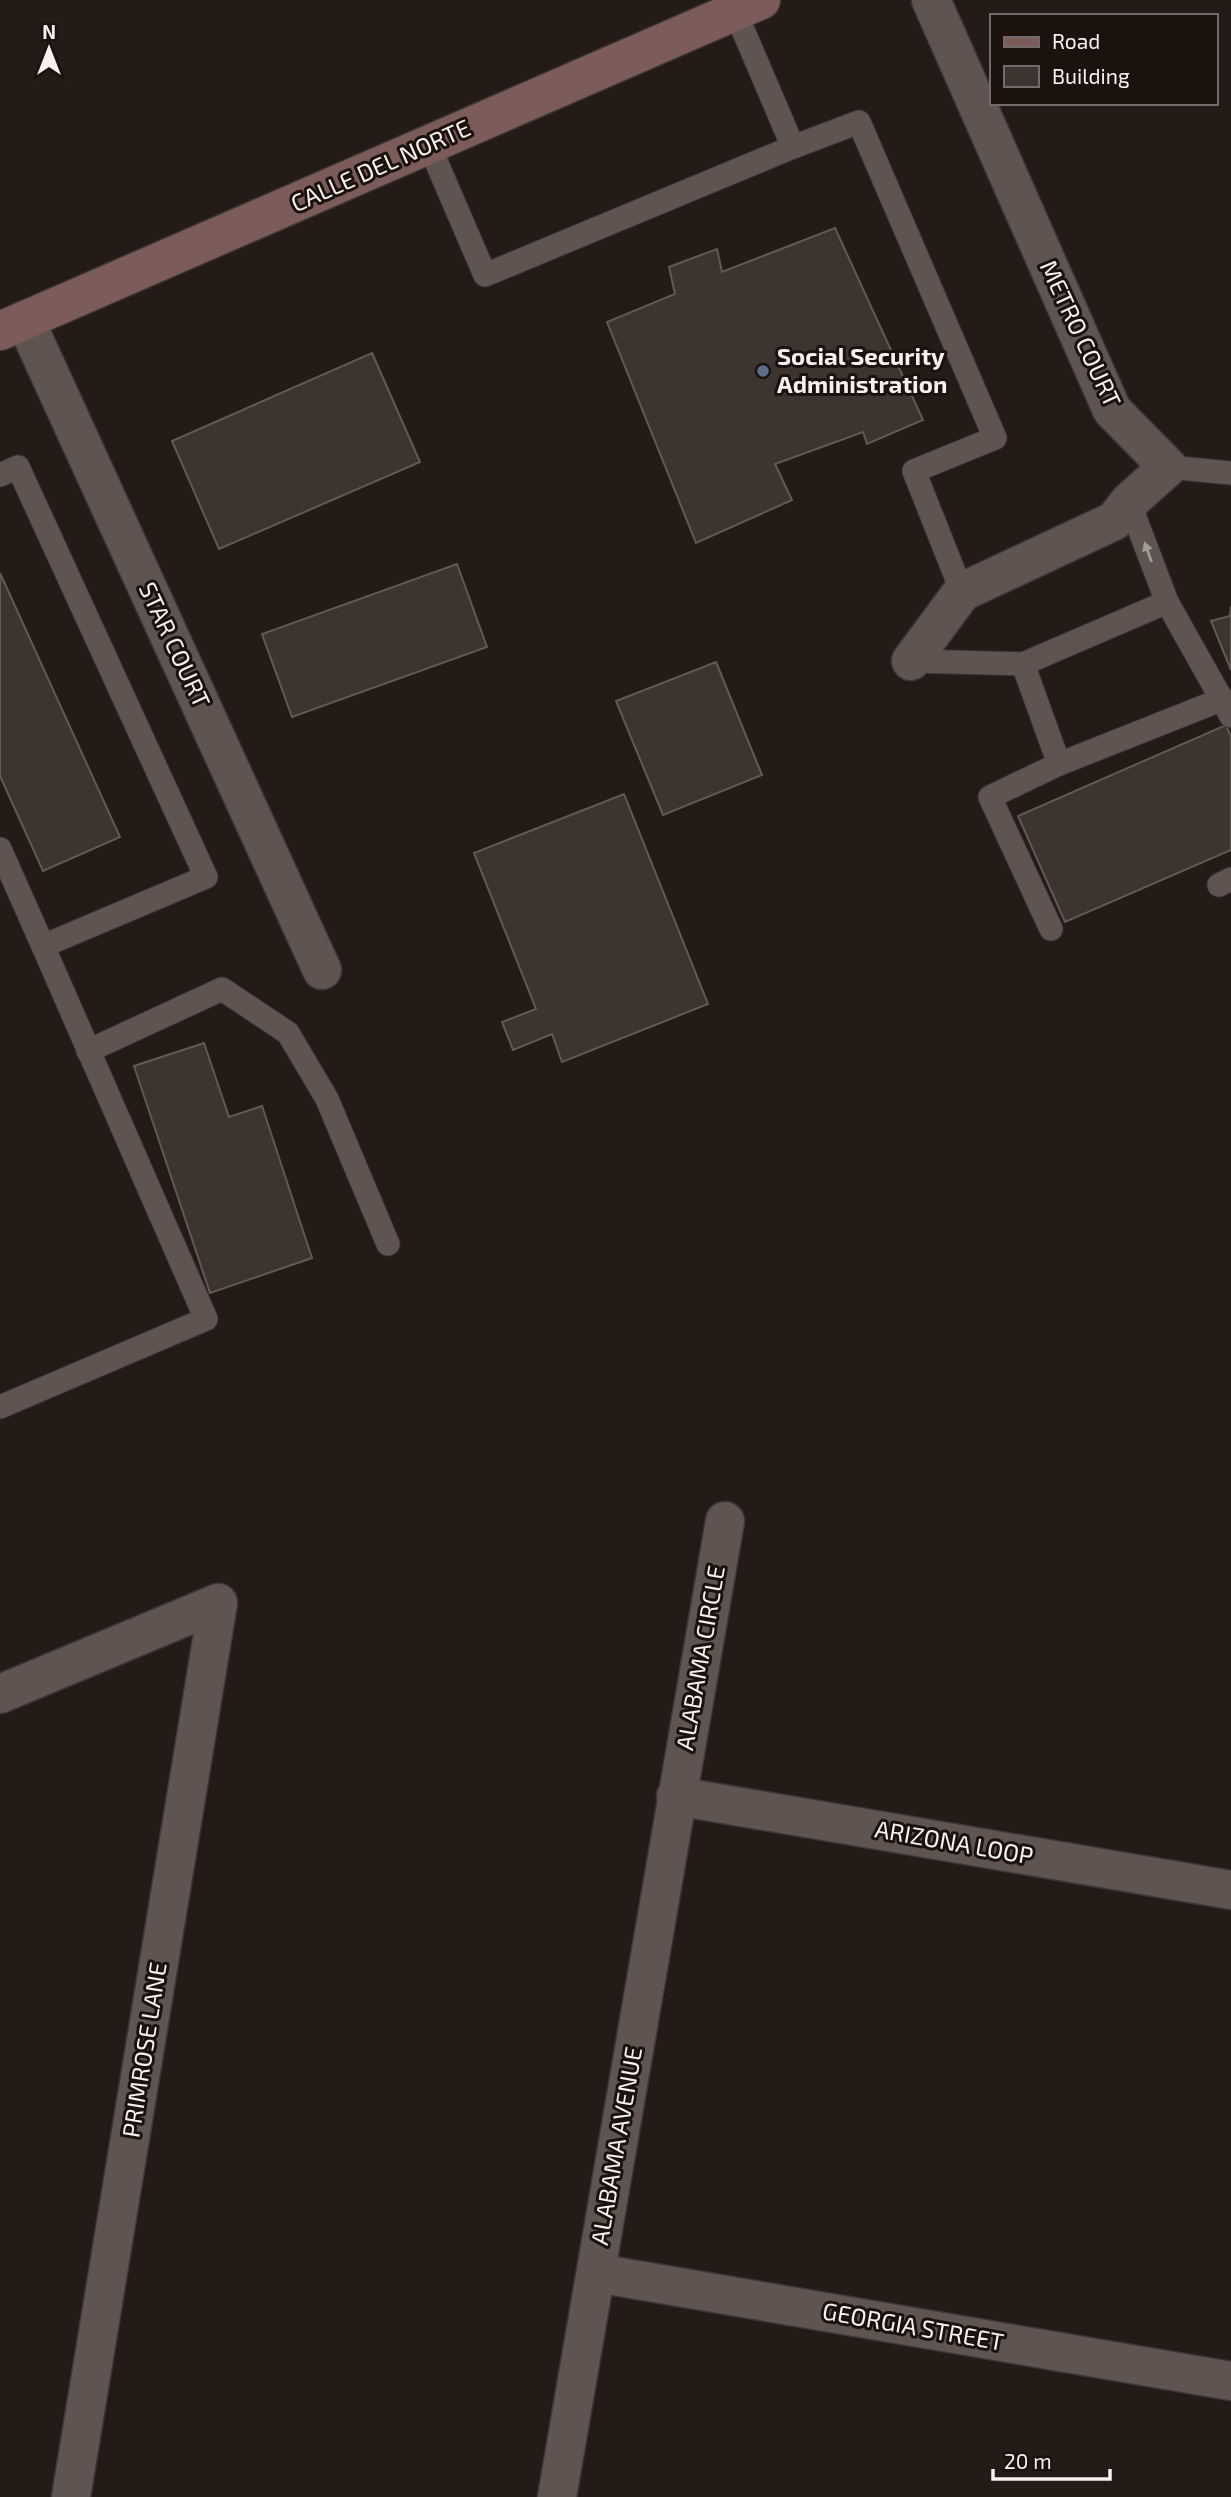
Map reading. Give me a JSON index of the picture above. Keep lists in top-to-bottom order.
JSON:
{
  "streets": {
    "street": [
      "CALLE DEL NORTE",
      "METRO COURT",
      "STAR COURT",
      "ALABAMA CIRCLE",
      "ARIZONA LOOP",
      "PRIMROSE LANE",
      "ALABAMA AVENUE",
      "GEORGIA STREET"
    ]
  },
  "crossings": [
    ["CALLE DEL NORTE", "STAR COURT"],
    ["ALABAMA CIRCLE", "ARIZONA LOOP"],
    ["ALABAMA CIRCLE", "ALABAMA AVENUE"],
    ["ARIZONA LOOP", "ALABAMA AVENUE"],
    ["ALABAMA AVENUE", "GEORGIA STREET"]
  ],
  "places": ["Social Security Administration"],
  "legend": ["Road", "Building"],
  "scale_bar": "20 m",
  "north": "top"
}
